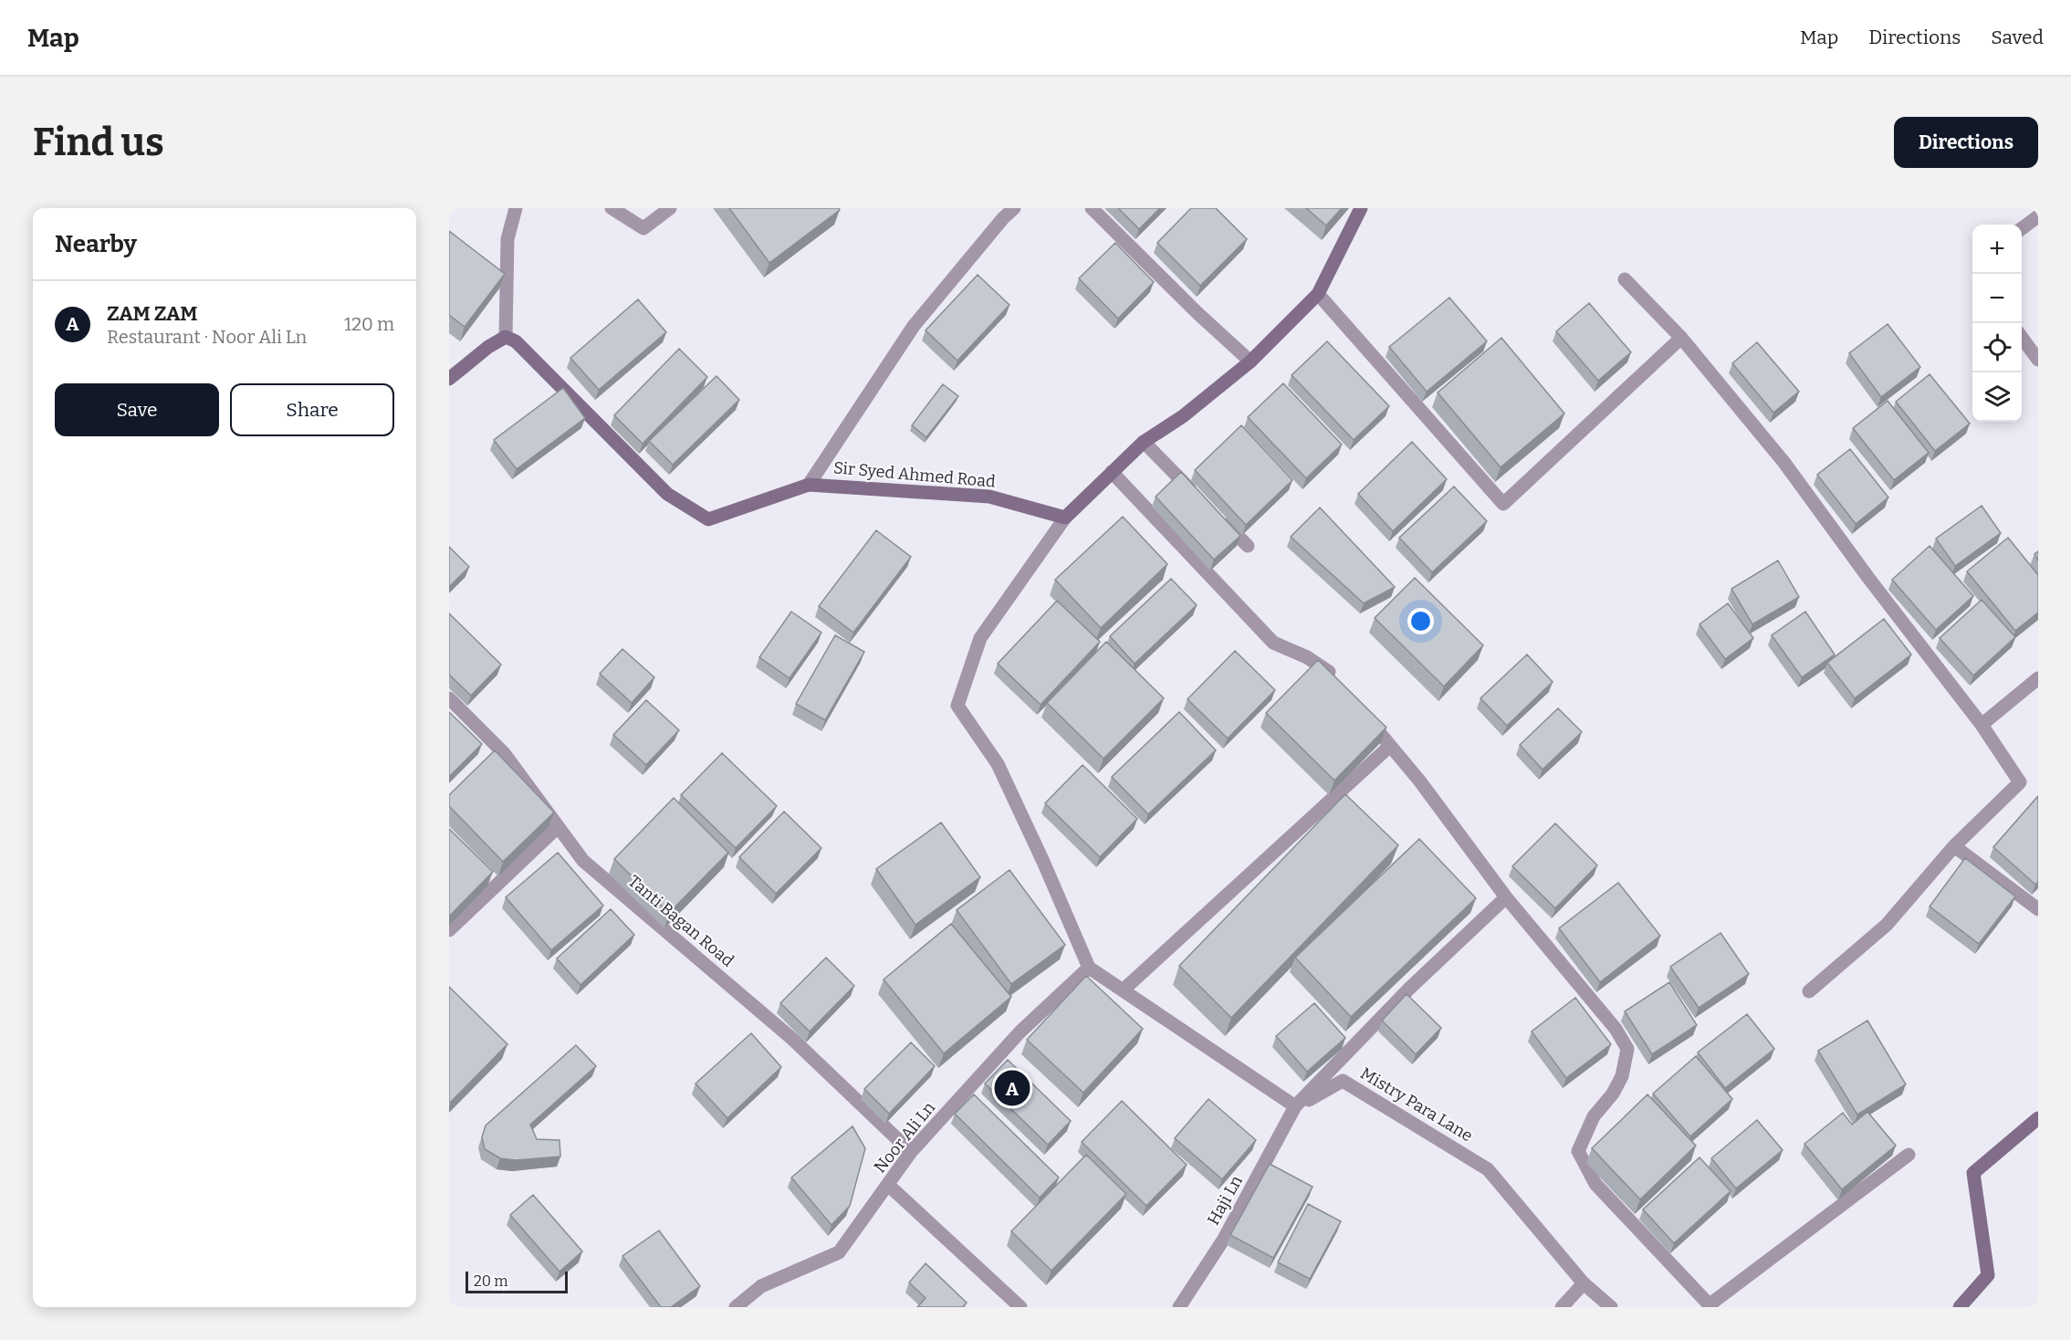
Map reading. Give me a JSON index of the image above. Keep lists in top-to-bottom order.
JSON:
{
  "streets": {
    "street": [
      "Sir Syed Ahmed Road",
      "Tanti Bagan Road",
      "Mistry Para Lane",
      "Noor Ali Ln",
      "Haji Ln"
    ]
  },
  "crossings": [
    ["Tanti Bagan Road", "Noor Ali Ln"],
    ["Mistry Para Lane", "Haji Ln"]
  ],
  "scale_bar": "20 m",
  "page": {
    "header": "Map",
    "nav": ["Map", "Directions", "Saved"],
    "buttons": [
      "Directions",
      ["Save", "Share"]
    ],
    "title": "Find us",
    "heading": "Nearby",
    "map_buttons": ["+", "−"],
    "list": [
      {
        "mark": "A",
        "name": "ZAM ZAM",
        "note": "Restaurant · Noor Ali Ln",
        "value": "120 m"
      }
    ],
    "pins": "A",
    "scale": "20 m"
  }
}
